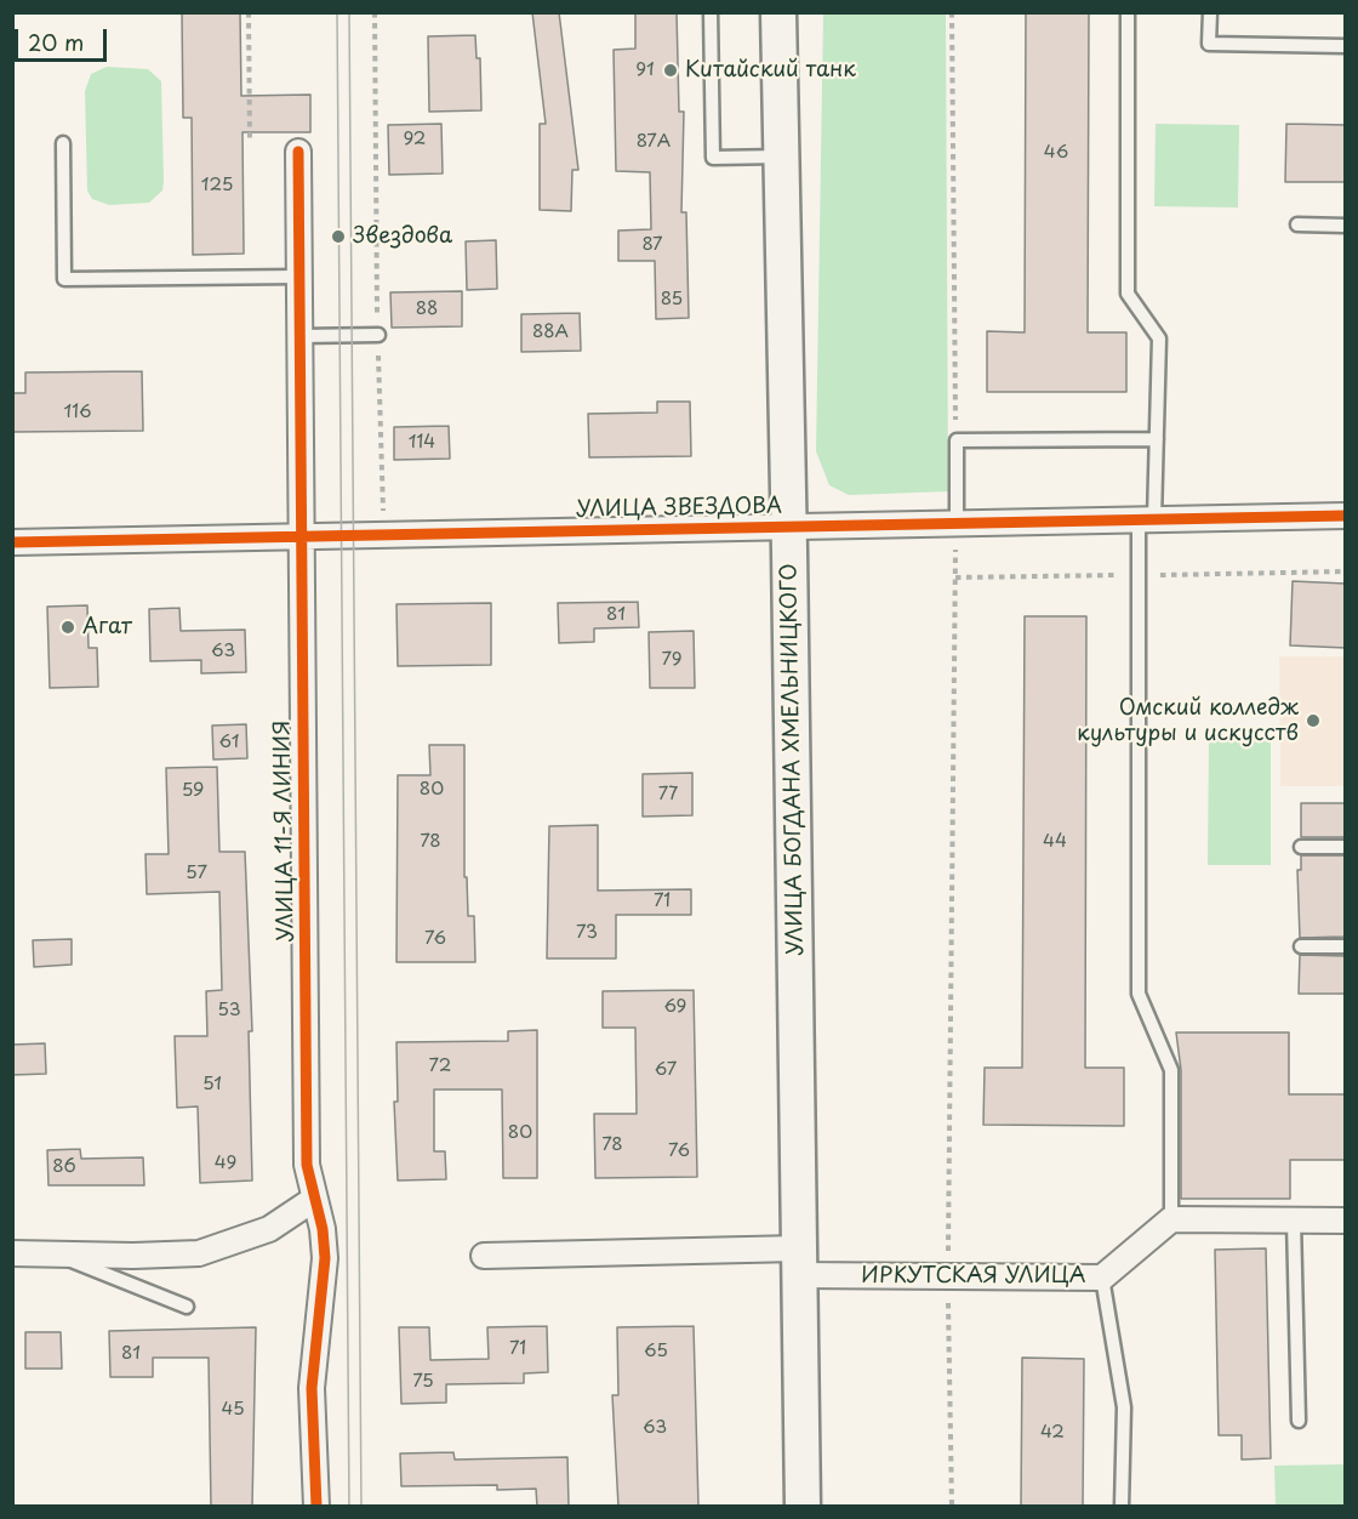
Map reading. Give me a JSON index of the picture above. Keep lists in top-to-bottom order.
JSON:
{
  "streets": {
    "main road": ["УЛИЦА БОГДАНА ХМЕЛЬНИЦКОГО"],
    "street": ["УЛИЦА ЗВЕЗДОВА", "УЛИЦА 11-Я ЛИНИЯ", "ИРКУТСКАЯ УЛИЦА"]
  },
  "crossings": [
    ["УЛИЦА ЗВЕЗДОВА", "УЛИЦА БОГДАНА ХМЕЛЬНИЦКОГО"],
    ["УЛИЦА ЗВЕЗДОВА", "УЛИЦА 11-Я ЛИНИЯ"],
    ["УЛИЦА БОГДАНА ХМЕЛЬНИЦКОГО", "ИРКУТСКАЯ УЛИЦА"]
  ],
  "places": [
    "Китайский танк",
    "Звездова",
    "Агат",
    "Омский колледж культуры и искусств"
  ],
  "house_numbers": [
    "91",
    "92",
    "87А",
    "46",
    "125",
    "87",
    "85",
    "88",
    "88А",
    "116",
    "114",
    "81",
    "63",
    "79",
    "61",
    "80",
    "59",
    "77",
    "78",
    "44",
    "57",
    "71",
    "73",
    "76",
    "69",
    "53",
    "72",
    "67",
    "51",
    "80",
    "78",
    "76",
    "49",
    "86",
    "71",
    "65",
    "81",
    "75",
    "45",
    "63",
    "42"
  ],
  "scale_bar": "20 m"
}
